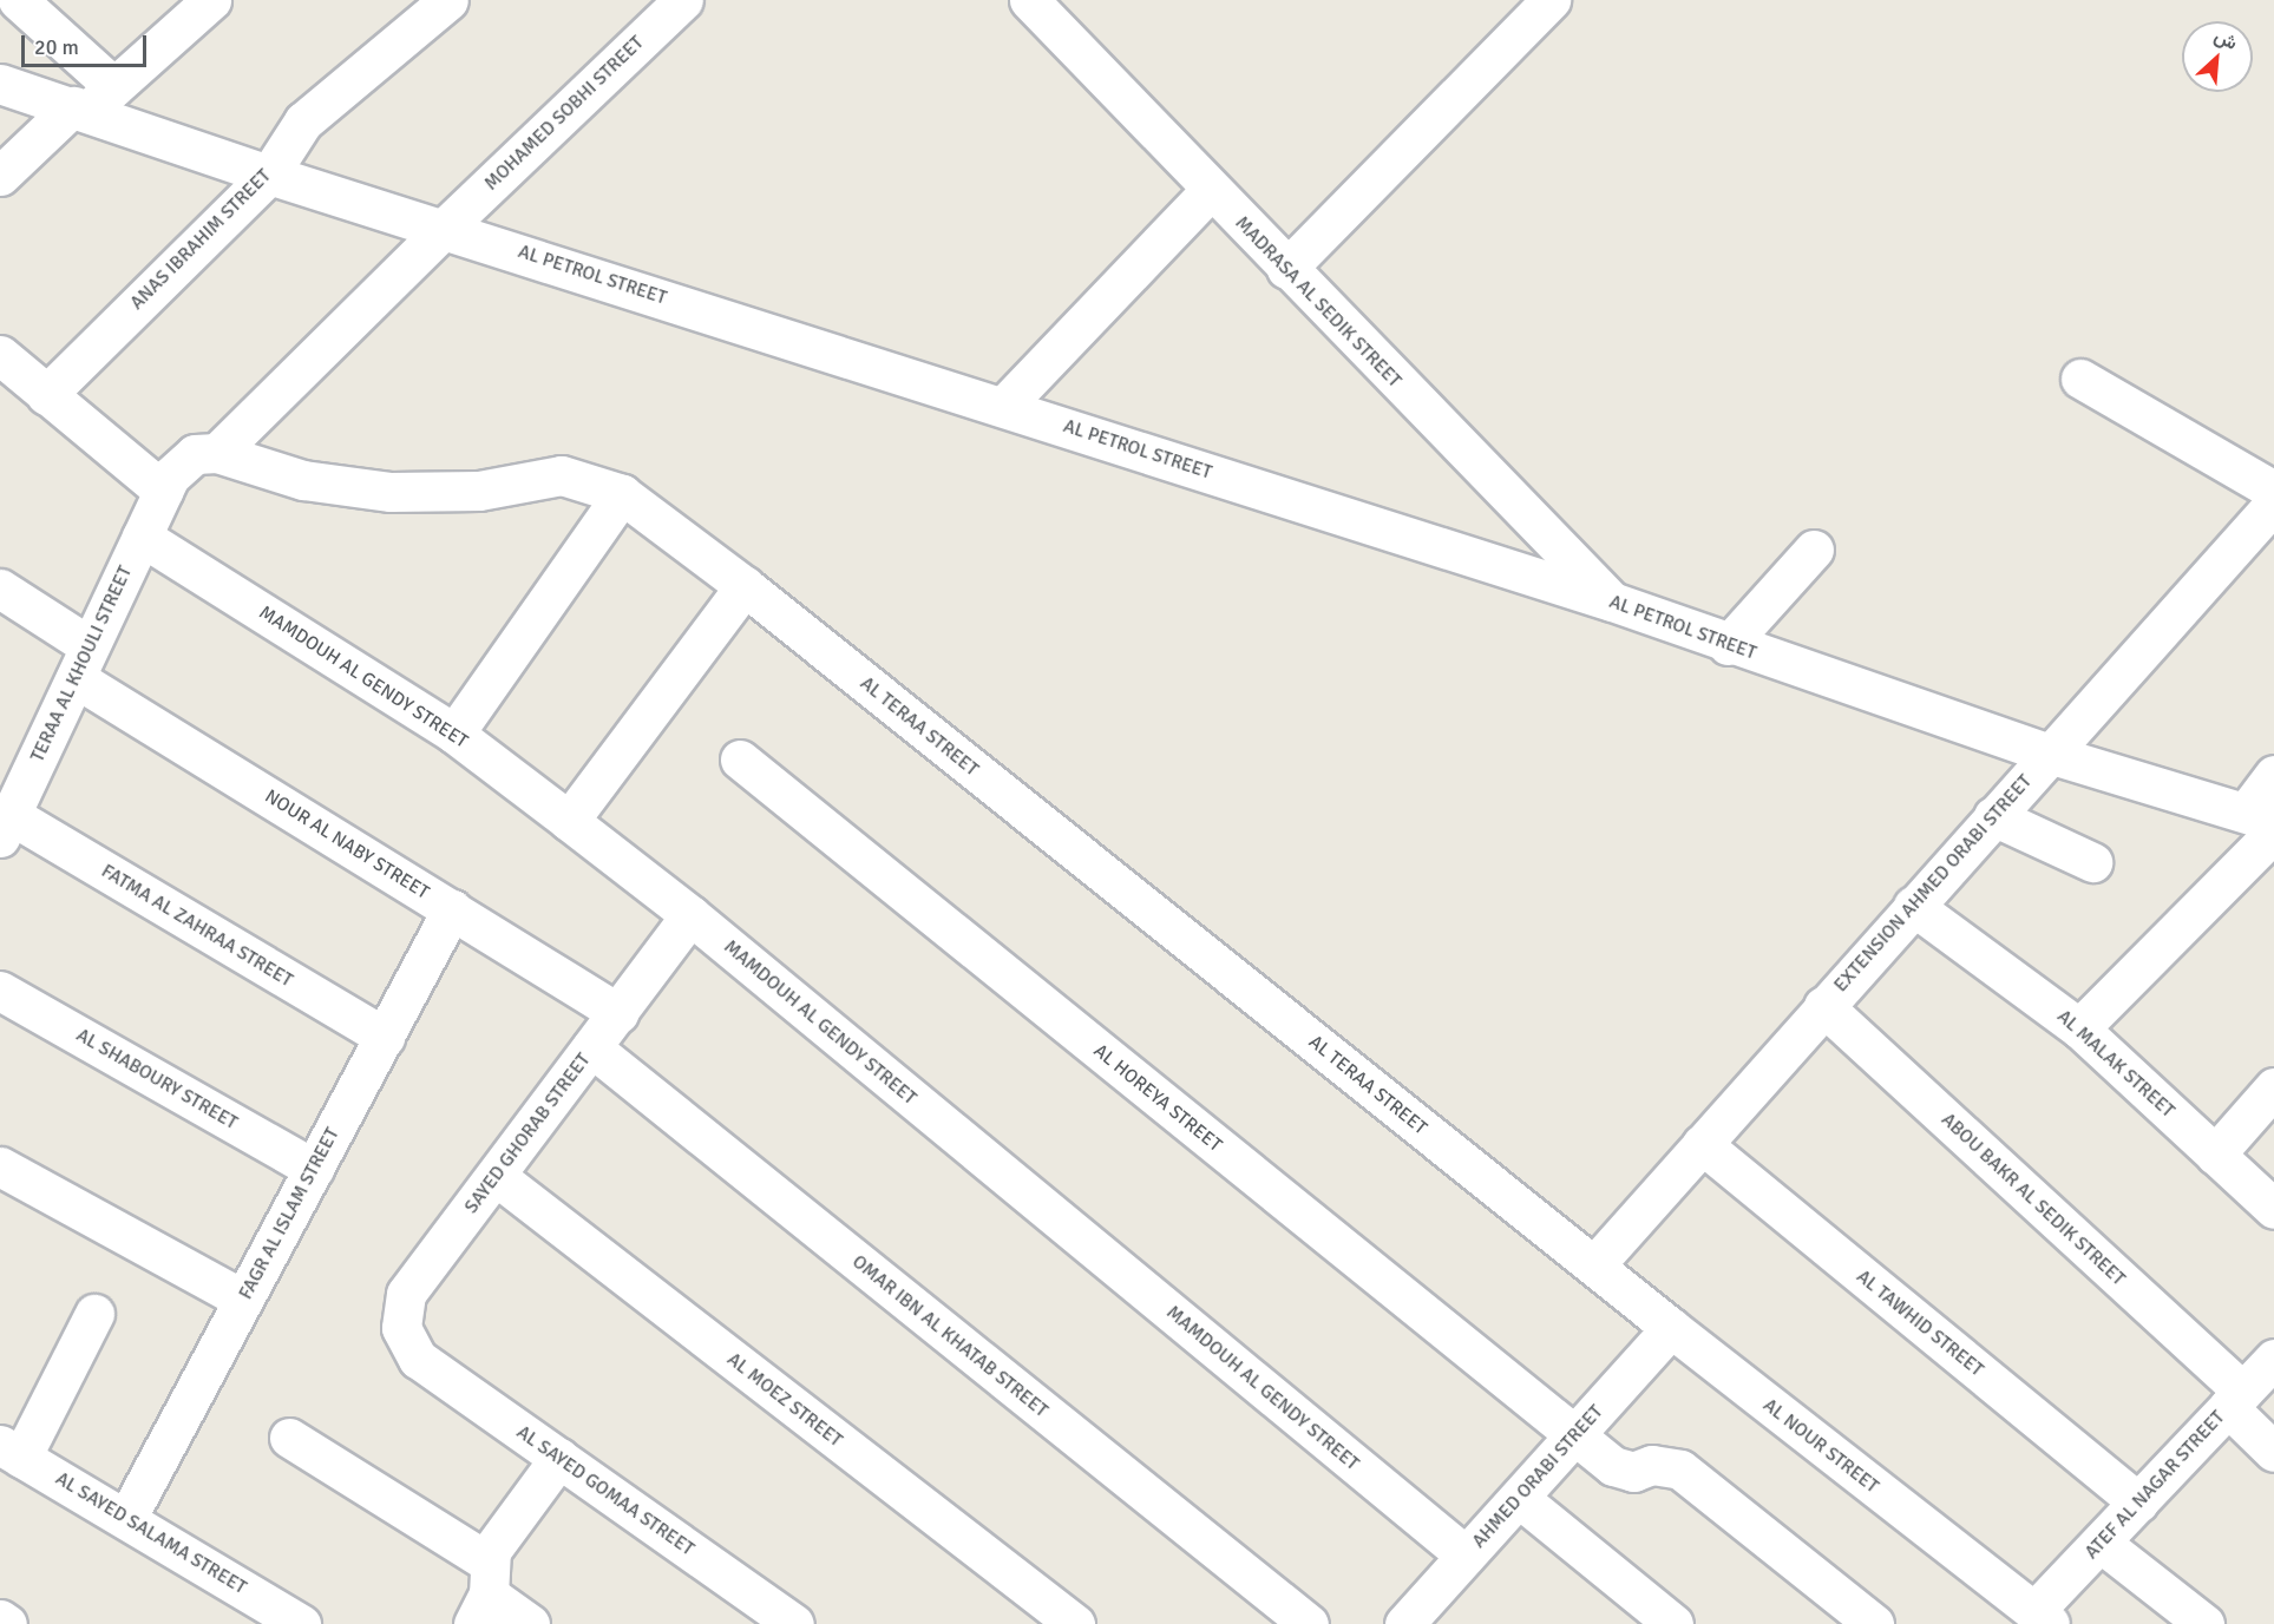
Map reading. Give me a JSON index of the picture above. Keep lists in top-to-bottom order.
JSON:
{
  "streets": {
    "street": [
      "MOHAMED SOBHI STREET",
      "ANAS IBRAHIM STREET",
      "AL PETROL STREET",
      "MADRASA AL SEDIK STREET",
      "TERAA AL KHOULI STREET",
      "MAMDOUH AL GENDY STREET",
      "AL TERAA STREET",
      "NOUR AL NABY STREET",
      "EXTENSION AHMED ORABI STREET",
      "FATMA AL ZAHRAA STREET",
      "AL MALAK STREET",
      "AL SHABOURY STREET",
      "AL HOREYA STREET",
      "SAYED GHORAB STREET",
      "ABOU BAKR AL SEDIK STREET",
      "FAGR AL ISLAM STREET",
      "AL TAWHID STREET",
      "OMAR IBN AL KHATAB STREET",
      "AL MOEZ STREET",
      "AL NOUR STREET",
      "AHMED ORABI STREET",
      "ATEF AL NAGAR STREET",
      "AL SAYED GOMAA STREET",
      "AL SAYED SALAMA STREET"
    ]
  },
  "crossings": [
    ["MOHAMED SOBHI STREET", "AL PETROL STREET"],
    ["ANAS IBRAHIM STREET", "AL PETROL STREET"],
    ["AL PETROL STREET", "MADRASA AL SEDIK STREET"],
    ["AL PETROL STREET", "EXTENSION AHMED ORABI STREET"],
    ["TERAA AL KHOULI STREET", "MAMDOUH AL GENDY STREET"],
    ["TERAA AL KHOULI STREET", "NOUR AL NABY STREET"],
    ["TERAA AL KHOULI STREET", "FATMA AL ZAHRAA STREET"],
    ["MAMDOUH AL GENDY STREET", "SAYED GHORAB STREET"],
    ["MAMDOUH AL GENDY STREET", "AHMED ORABI STREET"],
    ["AL TERAA STREET", "EXTENSION AHMED ORABI STREET"],
    ["AL TERAA STREET", "AL NOUR STREET"],
    ["NOUR AL NABY STREET", "SAYED GHORAB STREET"],
    ["NOUR AL NABY STREET", "FAGR AL ISLAM STREET"],
    ["EXTENSION AHMED ORABI STREET", "AL MALAK STREET"],
    ["EXTENSION AHMED ORABI STREET", "ABOU BAKR AL SEDIK STREET"],
    ["EXTENSION AHMED ORABI STREET", "AL TAWHID STREET"],
    ["EXTENSION AHMED ORABI STREET", "AL NOUR STREET"],
    ["FATMA AL ZAHRAA STREET", "FAGR AL ISLAM STREET"],
    ["AL SHABOURY STREET", "FAGR AL ISLAM STREET"],
    ["AL HOREYA STREET", "AHMED ORABI STREET"],
    ["SAYED GHORAB STREET", "OMAR IBN AL KHATAB STREET"],
    ["SAYED GHORAB STREET", "AL MOEZ STREET"],
    ["SAYED GHORAB STREET", "AL SAYED GOMAA STREET"],
    ["ABOU BAKR AL SEDIK STREET", "ATEF AL NAGAR STREET"],
    ["FAGR AL ISLAM STREET", "AL SAYED SALAMA STREET"],
    ["AL TAWHID STREET", "ATEF AL NAGAR STREET"],
    ["AL NOUR STREET", "AHMED ORABI STREET"],
    ["AL NOUR STREET", "ATEF AL NAGAR STREET"]
  ],
  "scale_bar": "20 m",
  "north": "top right"
}
